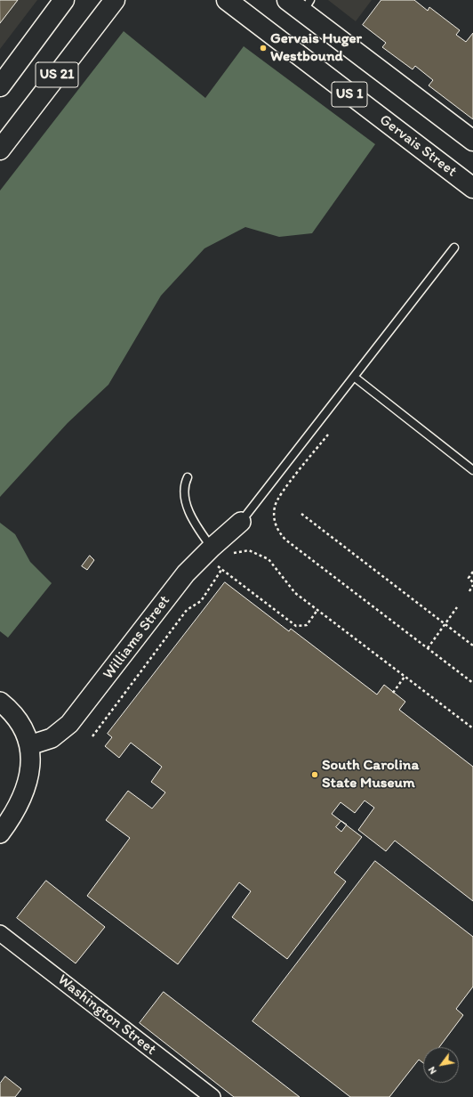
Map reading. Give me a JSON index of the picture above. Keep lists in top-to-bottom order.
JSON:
{
  "streets": {
    "main road": ["US 21", "US 1", "Gervais Street"],
    "street": ["Williams Street", "Washington Street"]
  },
  "places": ["Gervais Huger Westbound", "South Carolina State Museum"],
  "north": "bottom left"
}
